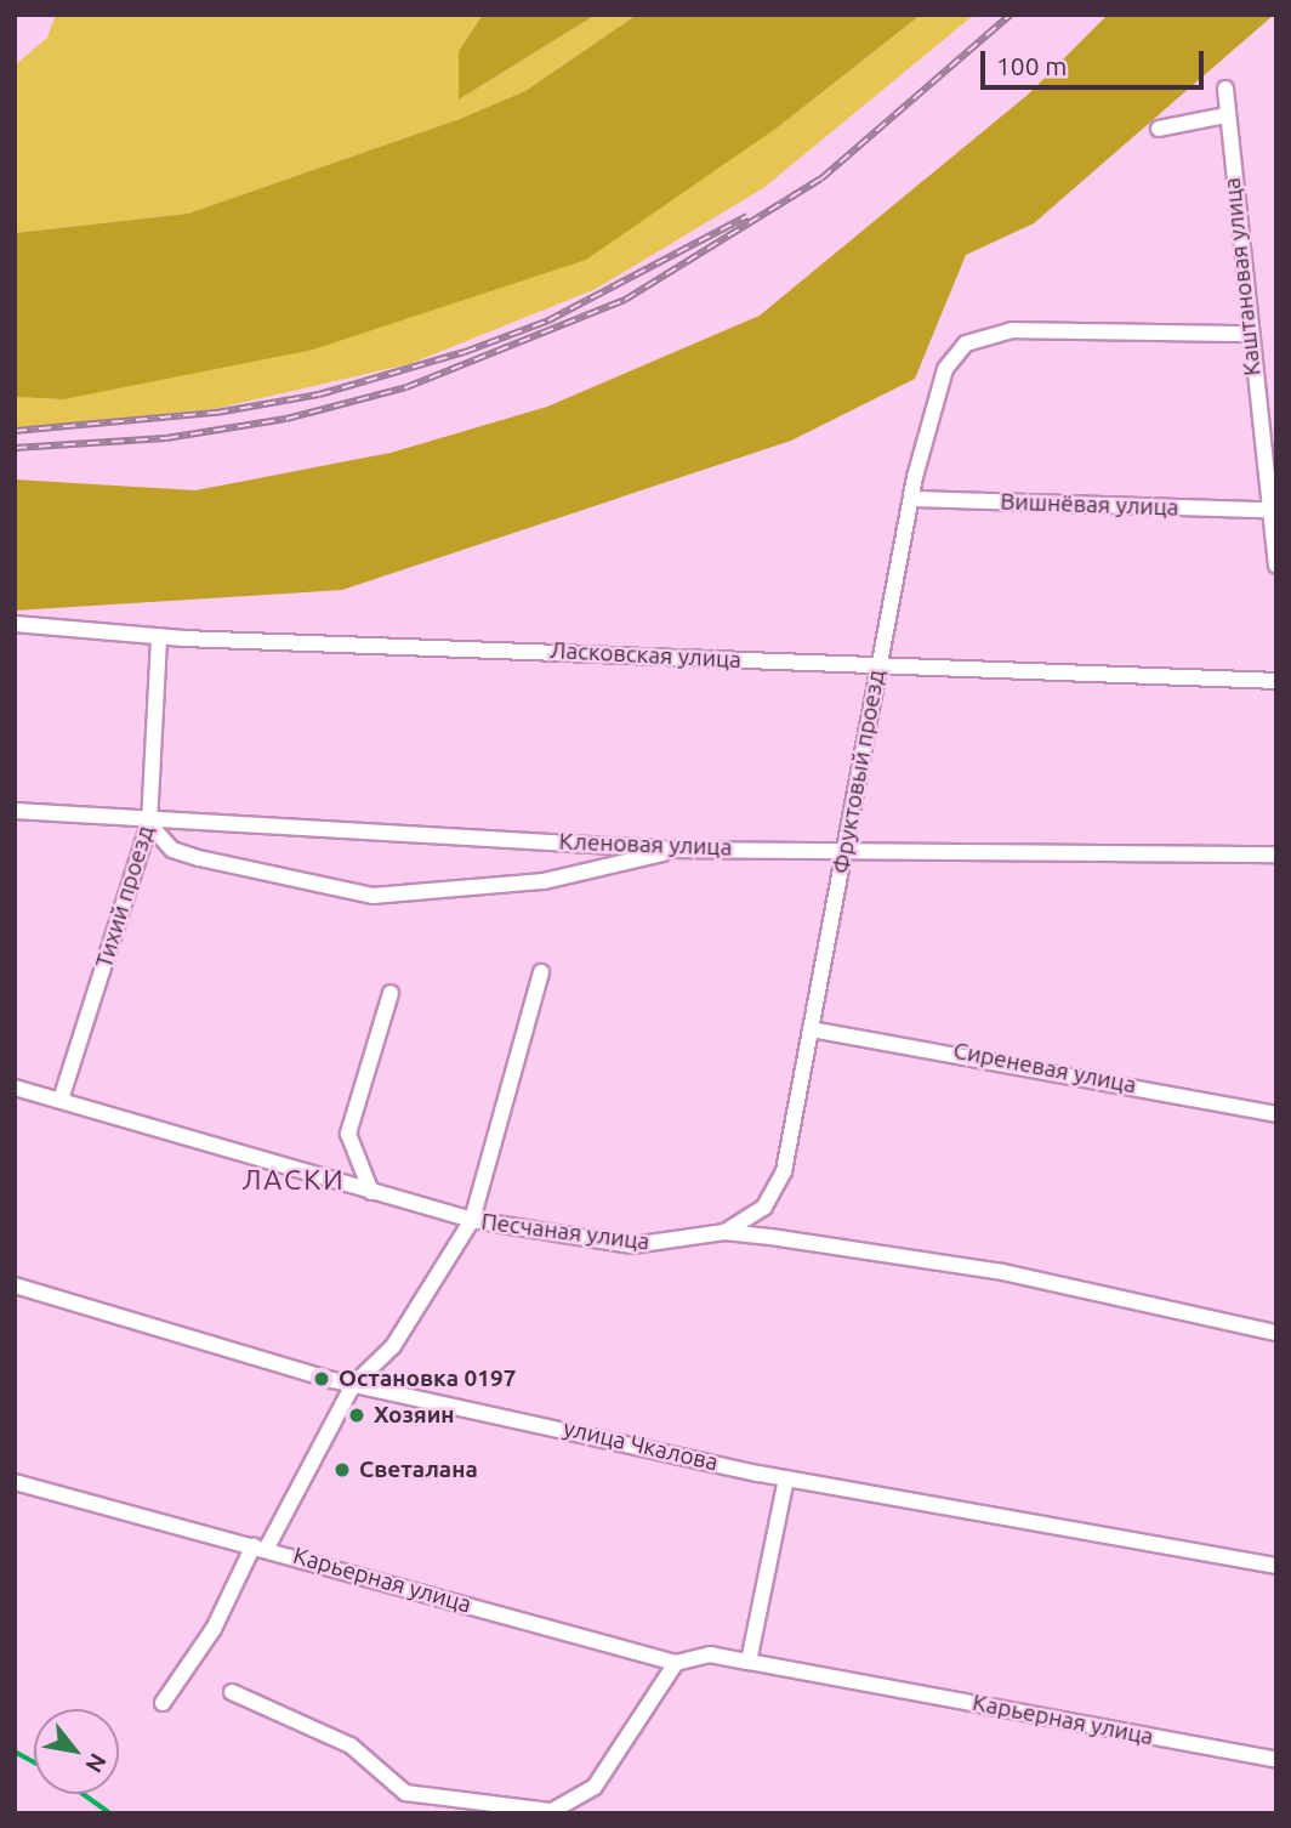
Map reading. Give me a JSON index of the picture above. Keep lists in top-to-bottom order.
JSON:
{
  "streets": {
    "street": [
      "Каштановая улица",
      "Вишнёвая улица",
      "Ласковская улица",
      "Фруктовый проезд",
      "Кленовая улица",
      "Тихий проезд",
      "Сиреневая улица",
      "Песчаная улица",
      "улица Чкалова",
      "Карьерная улица"
    ]
  },
  "crossings": [
    ["Каштановая улица", "Вишнёвая улица"],
    ["Каштановая улица", "Фруктовый проезд"],
    ["Вишнёвая улица", "Фруктовый проезд"],
    ["Ласковская улица", "Фруктовый проезд"],
    ["Ласковская улица", "Тихий проезд"],
    ["Фруктовый проезд", "Кленовая улица"],
    ["Фруктовый проезд", "Сиреневая улица"],
    ["Фруктовый проезд", "Песчаная улица"],
    ["Кленовая улица", "Тихий проезд"],
    ["Тихий проезд", "Песчаная улица"]
  ],
  "districts": ["ЛАСКИ"],
  "places": ["Остановка 0197", "Хозяин", "Светалана"],
  "scale_bar": "100 m",
  "north": "bottom right"
}
